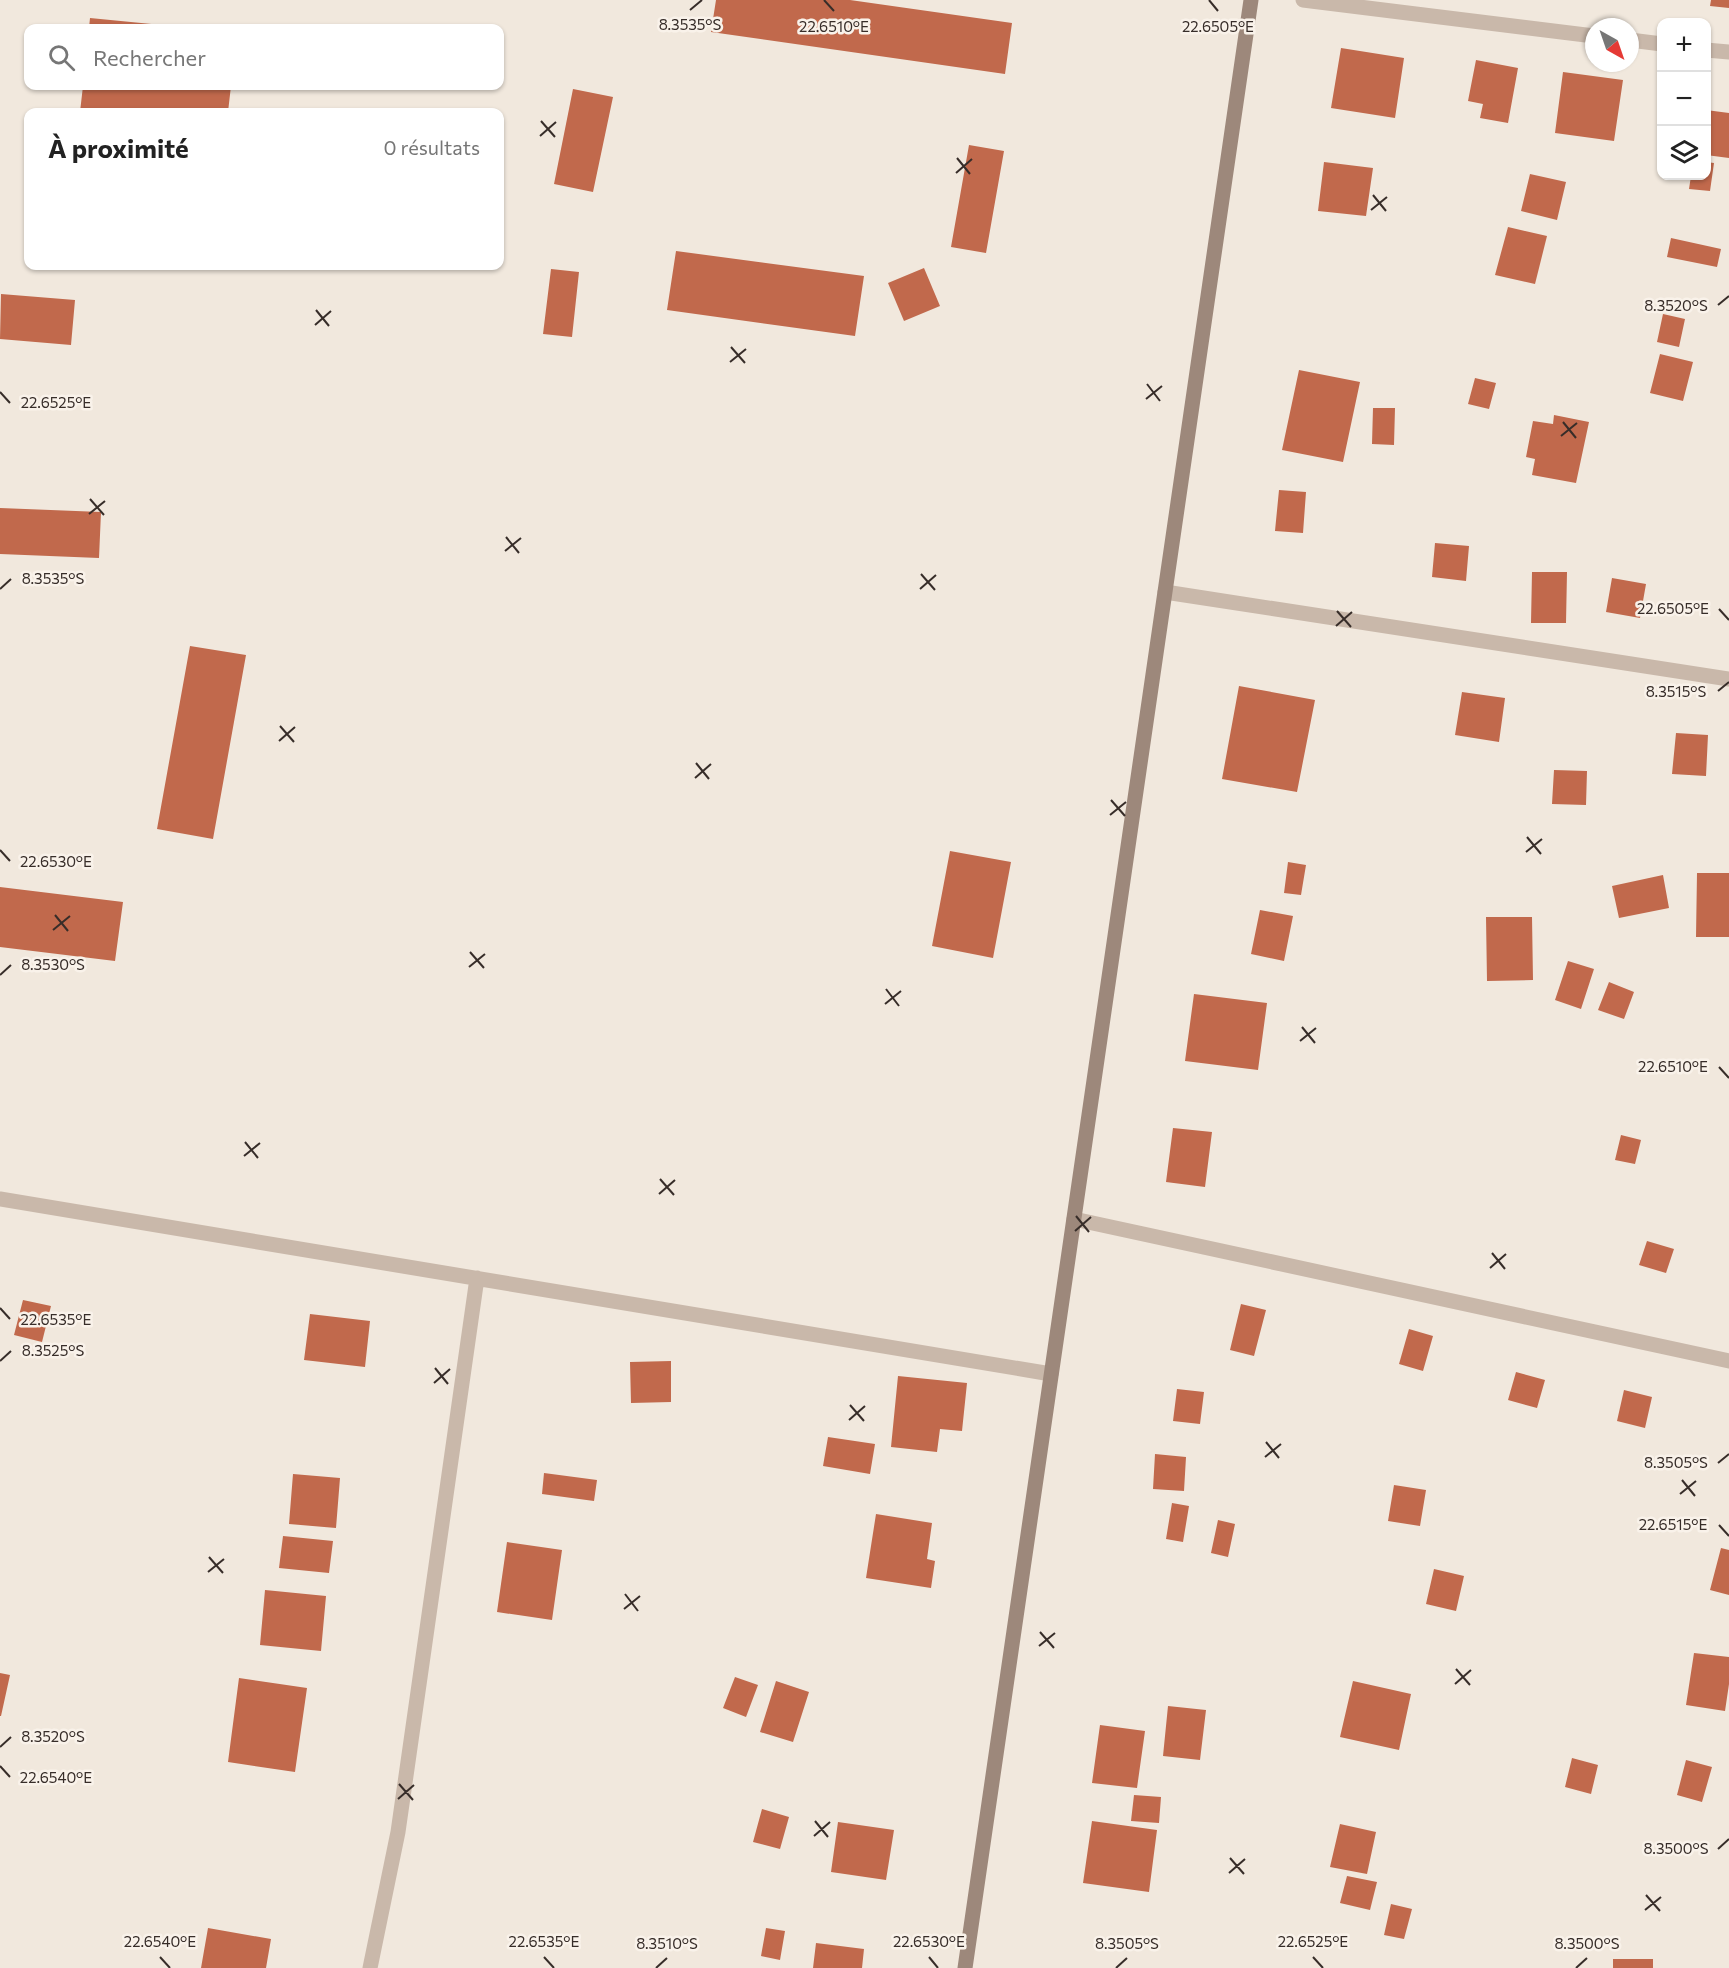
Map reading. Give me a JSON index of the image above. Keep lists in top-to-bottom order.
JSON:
{
  "north": "bottom right",
  "page": {
    "map_buttons": ["+", "−"],
    "search": "Rechercher",
    "heading": ["À proximité", "0 résultats"]
  },
  "coordinates": [
    "8.3535°S",
    "22.6510°E",
    "22.6505°E",
    "8.3520°S",
    "22.6525°E",
    "8.3515°S",
    "22.6530°E",
    "8.3530°S",
    "22.6535°E",
    "8.3525°S",
    "8.3505°S",
    "22.6515°E",
    "22.6540°E",
    "8.3500°S",
    "8.3510°S"
  ]
}
